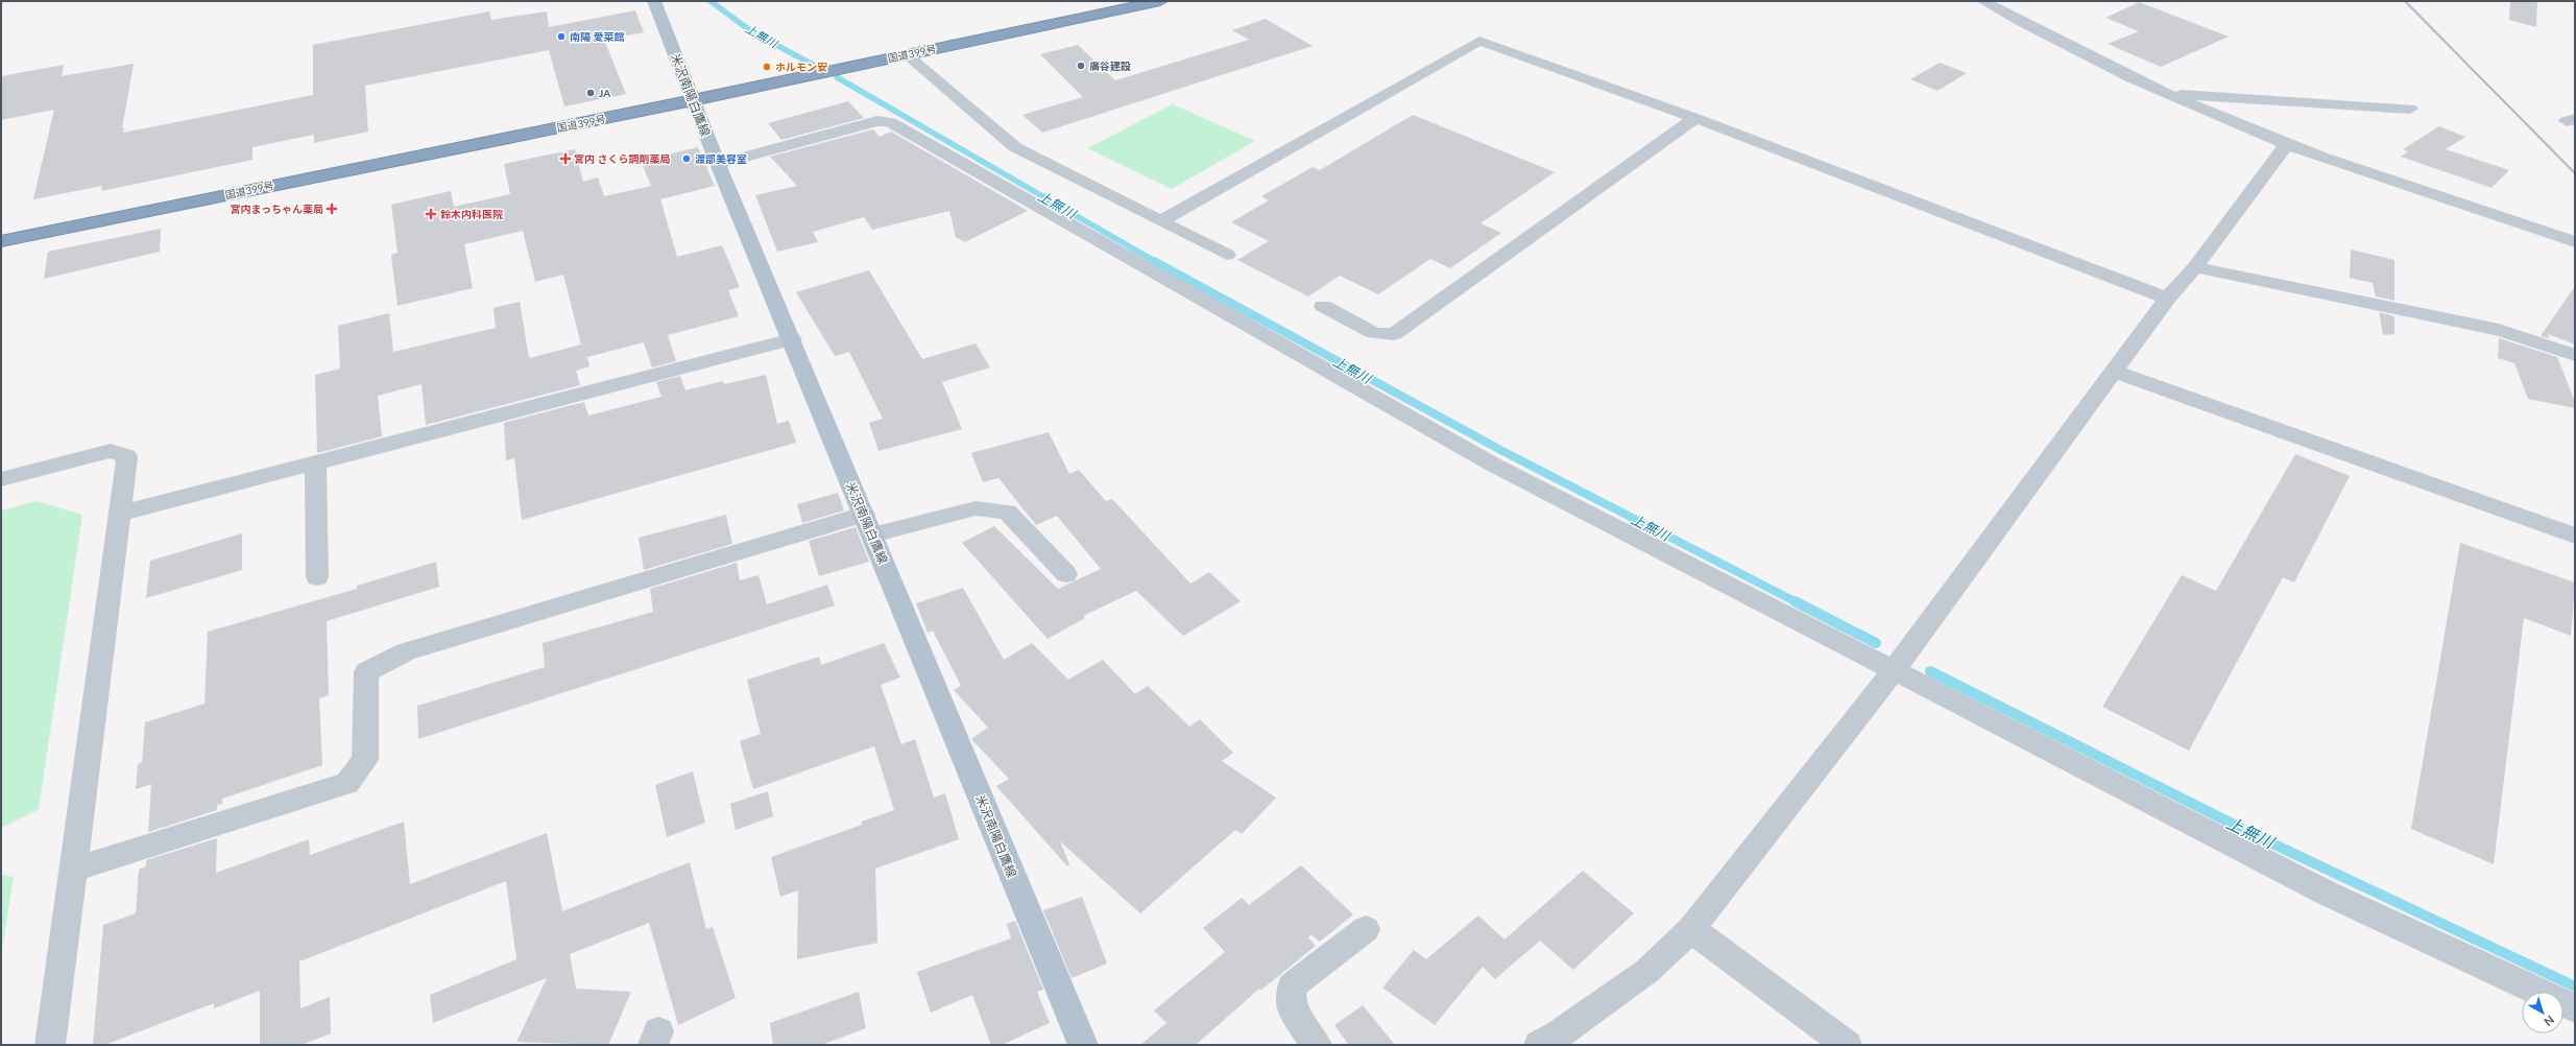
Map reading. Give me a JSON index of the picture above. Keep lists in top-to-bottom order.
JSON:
{
  "streets": {
    "highway": ["国道399号"],
    "main road": ["米沢南陽白鷹線"]
  },
  "crossings": [
    ["国道399号", "米沢南陽白鷹線"]
  ],
  "water": ["上無川"],
  "places": {
    "other": [
      "南陽 愛菜館",
      "廣谷建設",
      "ホルモン安",
      "JA",
      "渡部美容室"
    ],
    "health": ["宮内 さくら調剤薬局", "宮内まっちゃん薬局", "鈴木内科医院"]
  },
  "north": "bottom right"
}
